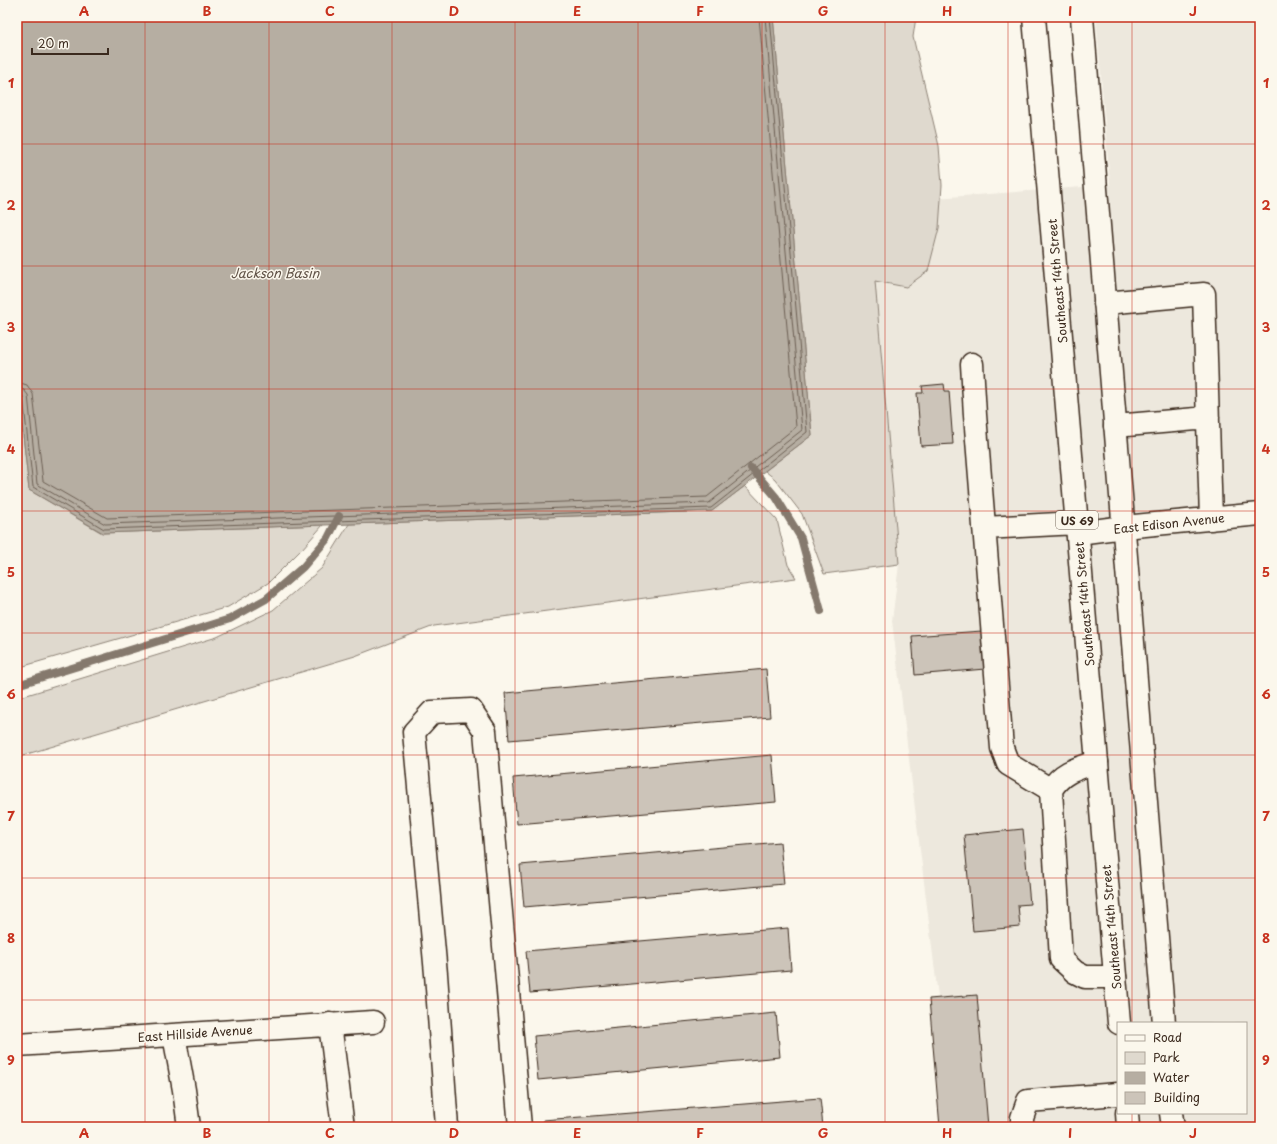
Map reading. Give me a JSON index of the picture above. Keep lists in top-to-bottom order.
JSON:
{
  "streets": {
    "main road": [
      "Southeast 14th Street",
      "US 69",
      "East Edison Avenue",
      "East Hillside Avenue"
    ]
  },
  "crossings": [
    ["Southeast 14th Street", "East Edison Avenue"]
  ],
  "water": ["Jackson Basin"],
  "legend": [
    "Road",
    "Park",
    "Water",
    "Building"
  ],
  "scale_bar": "20 m",
  "grid": {
    "columns": [
      "A",
      "B",
      "C",
      "D",
      "E",
      "F",
      "G",
      "H",
      "I",
      "J"
    ],
    "rows": [
      "1",
      "2",
      "3",
      "4",
      "5",
      "6",
      "7",
      "8",
      "9"
    ]
  }
}
